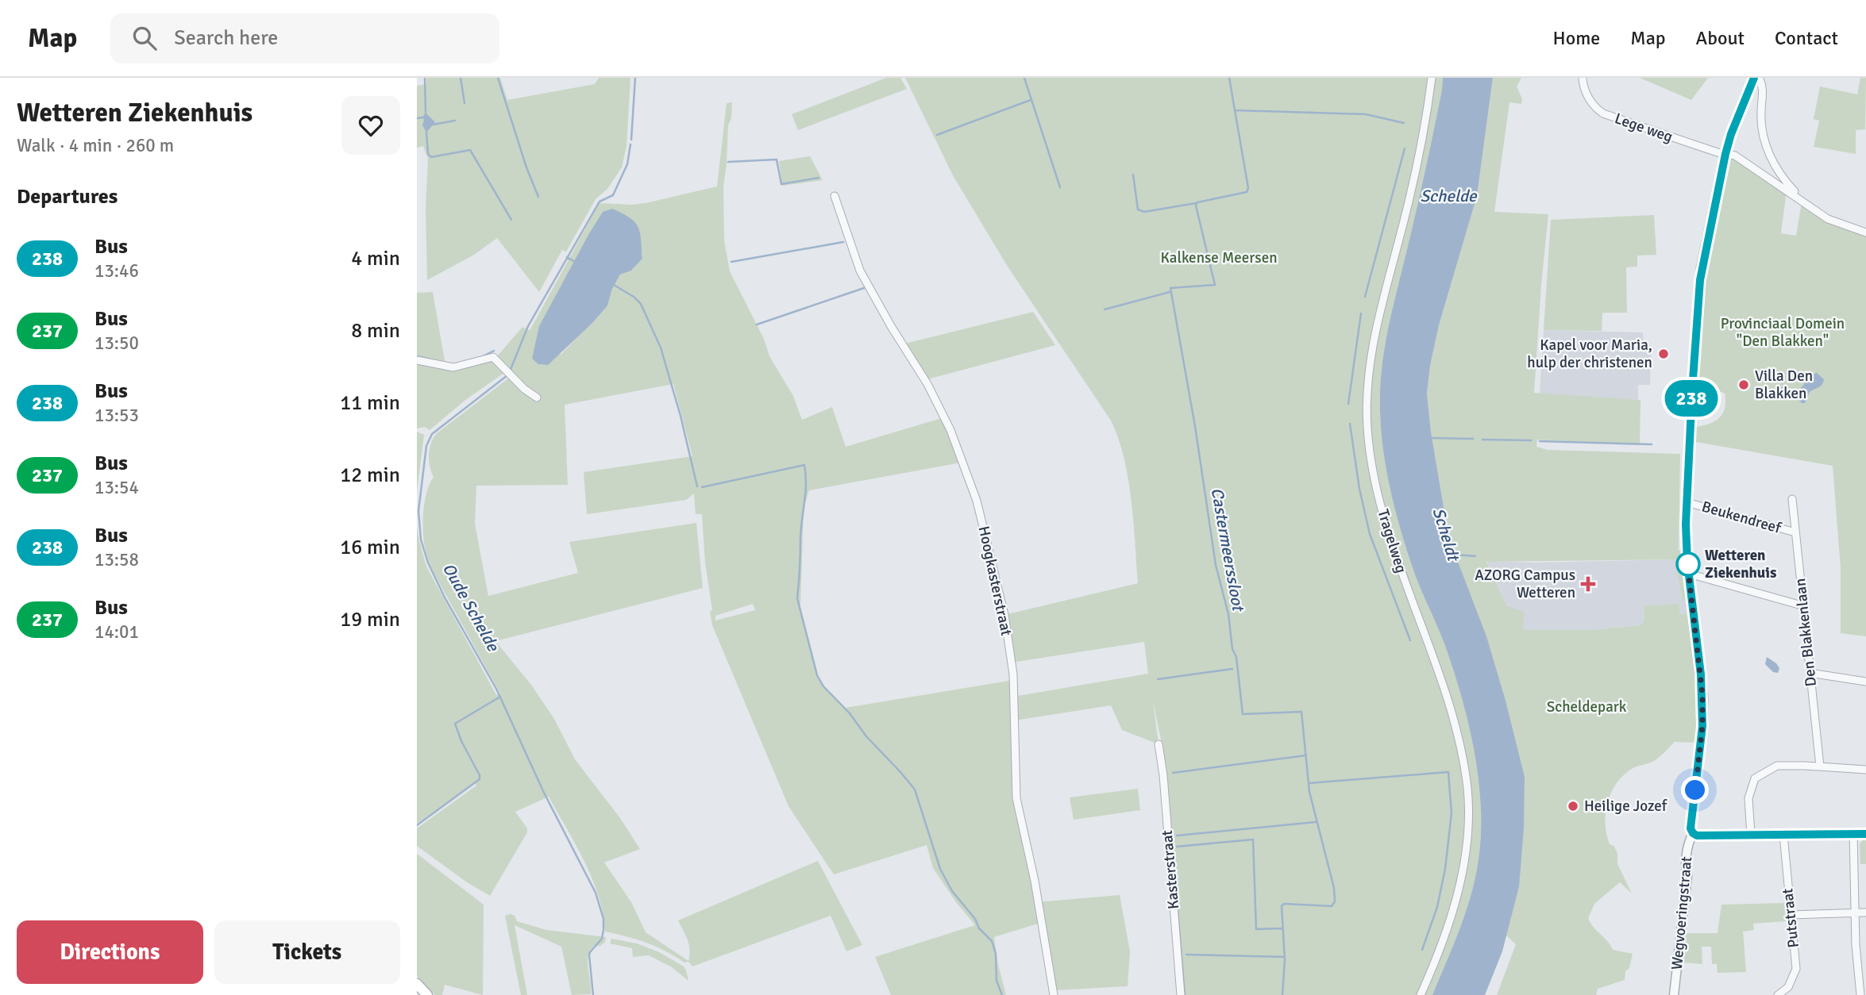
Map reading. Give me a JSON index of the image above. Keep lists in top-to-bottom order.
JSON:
{
  "streets": {
    "main road": ["Wegvoeringstraat"],
    "street": [
      "Lege weg",
      "Beukendreef",
      "Tragelweg",
      "Hoogkasterstraat",
      "Den Blakkenlaan",
      "Kasterstraat",
      "Putstraat"
    ]
  },
  "crossings": [
    ["Lege weg", "Wegvoeringstraat"],
    ["Beukendreef", "Den Blakkenlaan"],
    ["Beukendreef", "Wegvoeringstraat"]
  ],
  "water": [
    "Schelde",
    "Scheldt",
    "Castermeerssloot",
    "Oude Schelde"
  ],
  "parks": ["Kalkense Meersen", "Provinciaal Domein \"Den Blakken\"", "Scheldepark"],
  "places": {
    "other": [
      "Kapel voor Maria, hulp der christenen",
      "Villa Den Blakken",
      "Wetteren Ziekenhuis",
      "Heilige Jozef"
    ],
    "health": ["AZORG Campus Wetteren"]
  },
  "lines": ["bus line 238"],
  "page": {
    "header": "Map",
    "search": "Search here",
    "nav": [
      "Home",
      "Map",
      "About",
      "Contact"
    ],
    "heading": [
      ["Wetteren Ziekenhuis", "Walk · 4 min · 260 m"],
      "Departures"
    ],
    "on_map": "238",
    "list": [
      {
        "mark": "238",
        "name": "Bus",
        "note": "13:46",
        "value": "4 min"
      },
      {
        "mark": "237",
        "name": "Bus",
        "note": "13:50",
        "value": "8 min"
      },
      {
        "mark": "238",
        "name": "Bus",
        "note": "13:53",
        "value": "11 min"
      },
      {
        "mark": "237",
        "name": "Bus",
        "note": "13:54",
        "value": "12 min"
      },
      {
        "mark": "238",
        "name": "Bus",
        "note": "13:58",
        "value": "16 min"
      },
      {
        "mark": "237",
        "name": "Bus",
        "note": "14:01",
        "value": "19 min"
      }
    ],
    "buttons": ["Directions", "Tickets"]
  }
}
